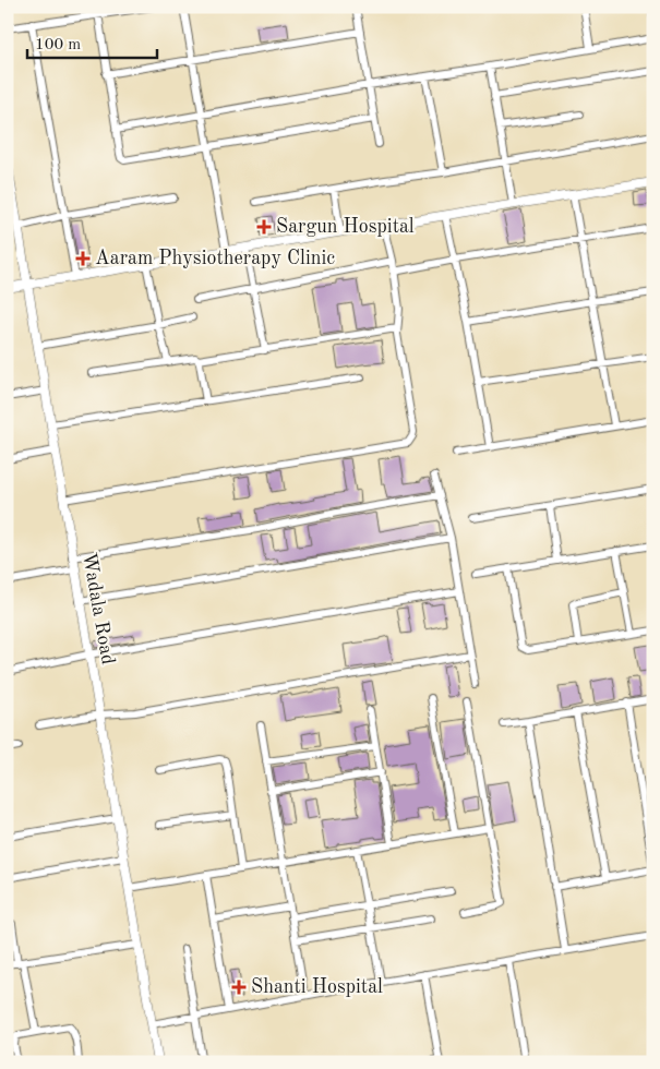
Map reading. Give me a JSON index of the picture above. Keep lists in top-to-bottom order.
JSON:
{
  "streets": {
    "street": ["Wadala Road"]
  },
  "places": {
    "health": ["Sargun Hospital", "Aaram Physiotherapy Clinic", "Shanti Hospital"]
  },
  "scale_bar": "100 m"
}
